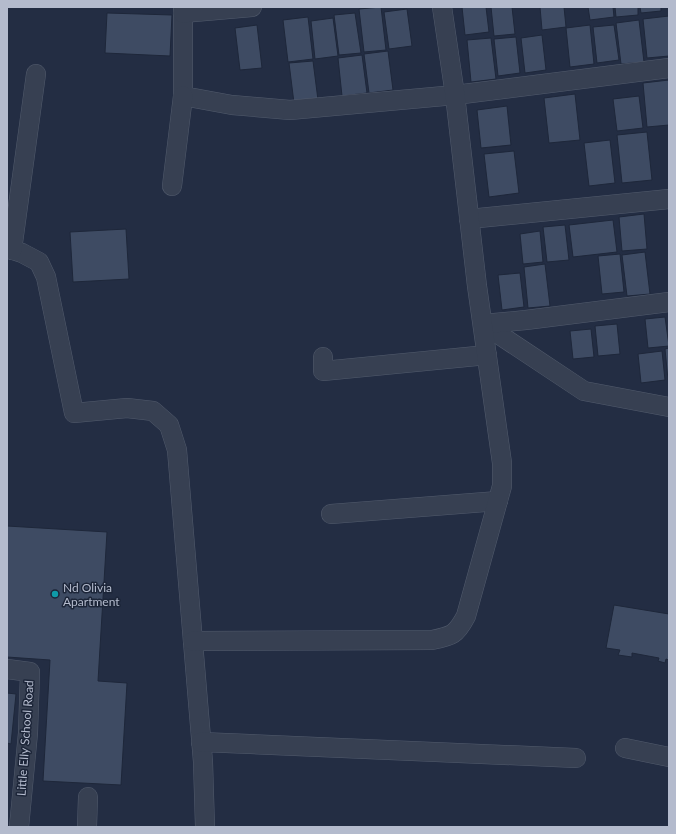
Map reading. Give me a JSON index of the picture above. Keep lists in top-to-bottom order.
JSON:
{
  "streets": {
    "street": ["Little Elly School Road"]
  },
  "places": ["Nd Olivia Apartment"]
}
